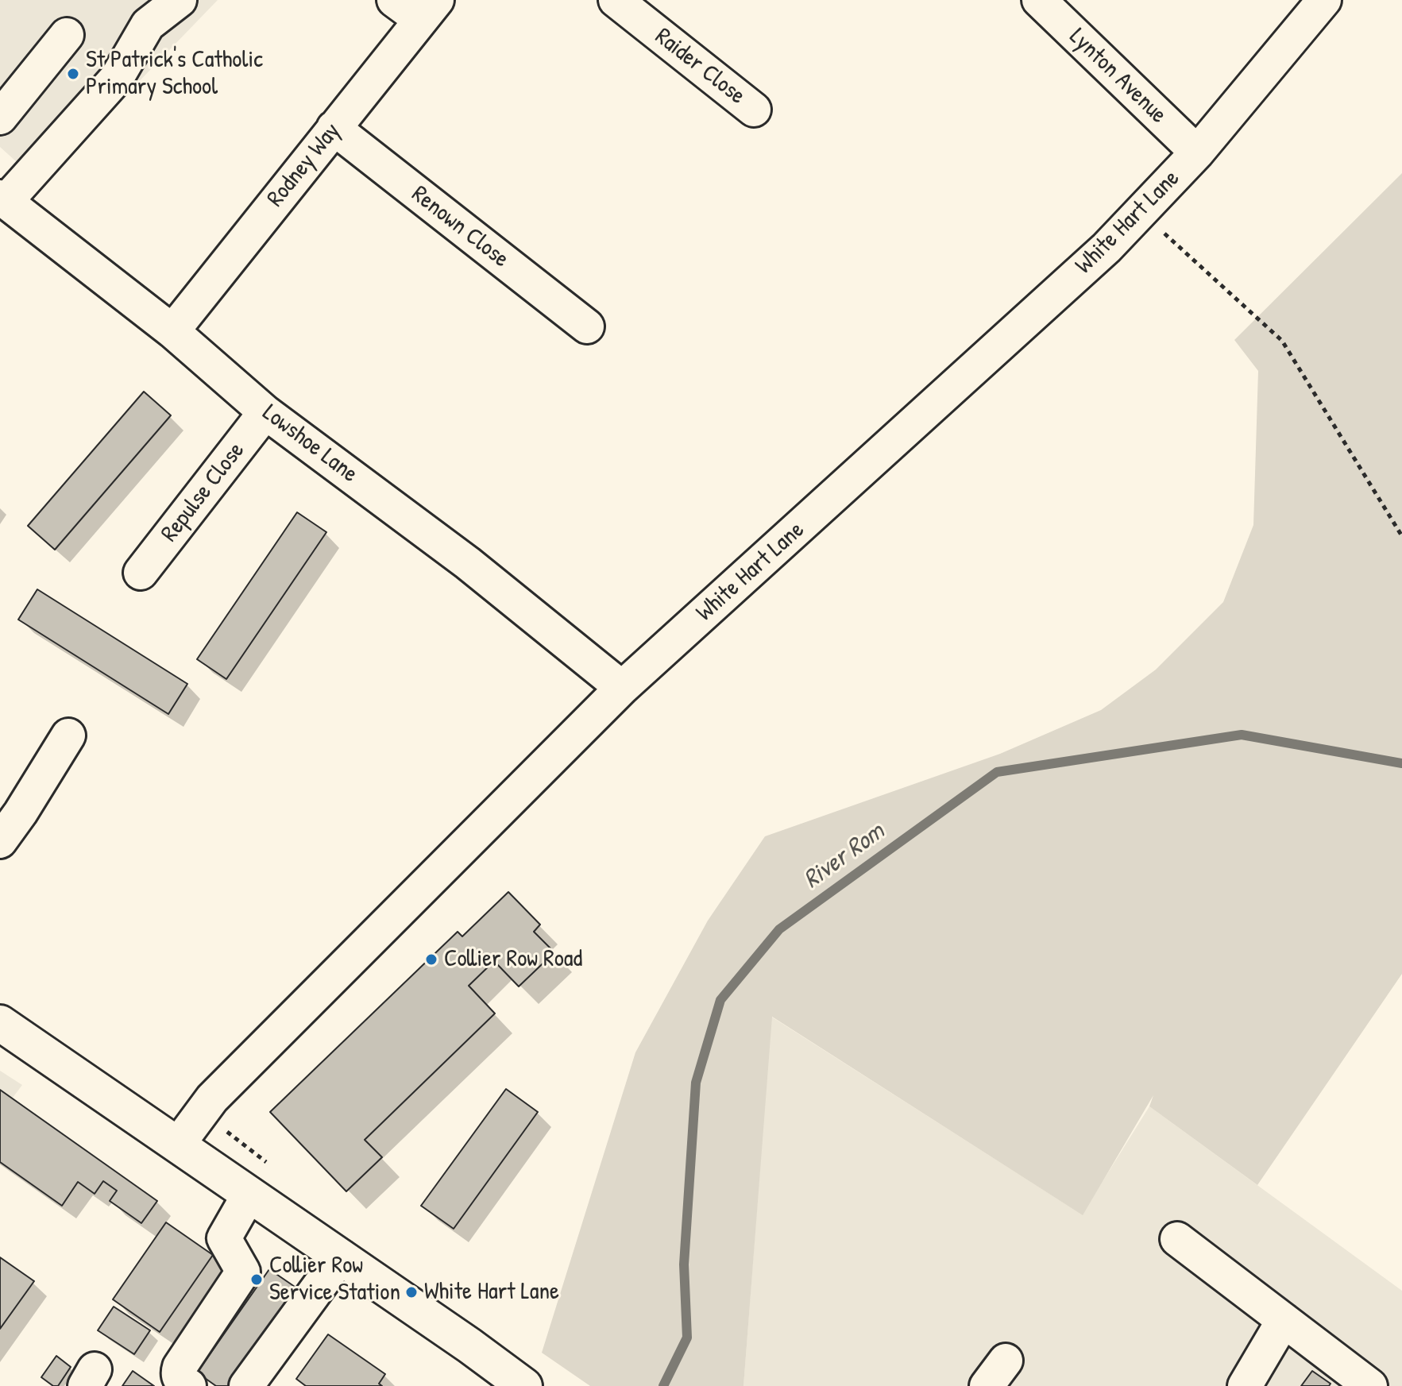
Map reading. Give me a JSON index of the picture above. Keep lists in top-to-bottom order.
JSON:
{
  "streets": {
    "street": [
      "Raider Close",
      "Lynton Avenue",
      "Rodney Way",
      "White Hart Lane",
      "Renown Close",
      "Lowshoe Lane",
      "Repulse Close"
    ]
  },
  "crossings": [
    ["Lynton Avenue", "White Hart Lane"],
    ["Rodney Way", "Renown Close"],
    ["Rodney Way", "Lowshoe Lane"],
    ["White Hart Lane", "Lowshoe Lane"],
    ["Lowshoe Lane", "Repulse Close"]
  ],
  "water": ["River Rom"],
  "places": [
    "St Patrick's Catholic Primary School",
    "Collier Row Road",
    "Collier Row Service Station",
    "White Hart Lane"
  ]
}
